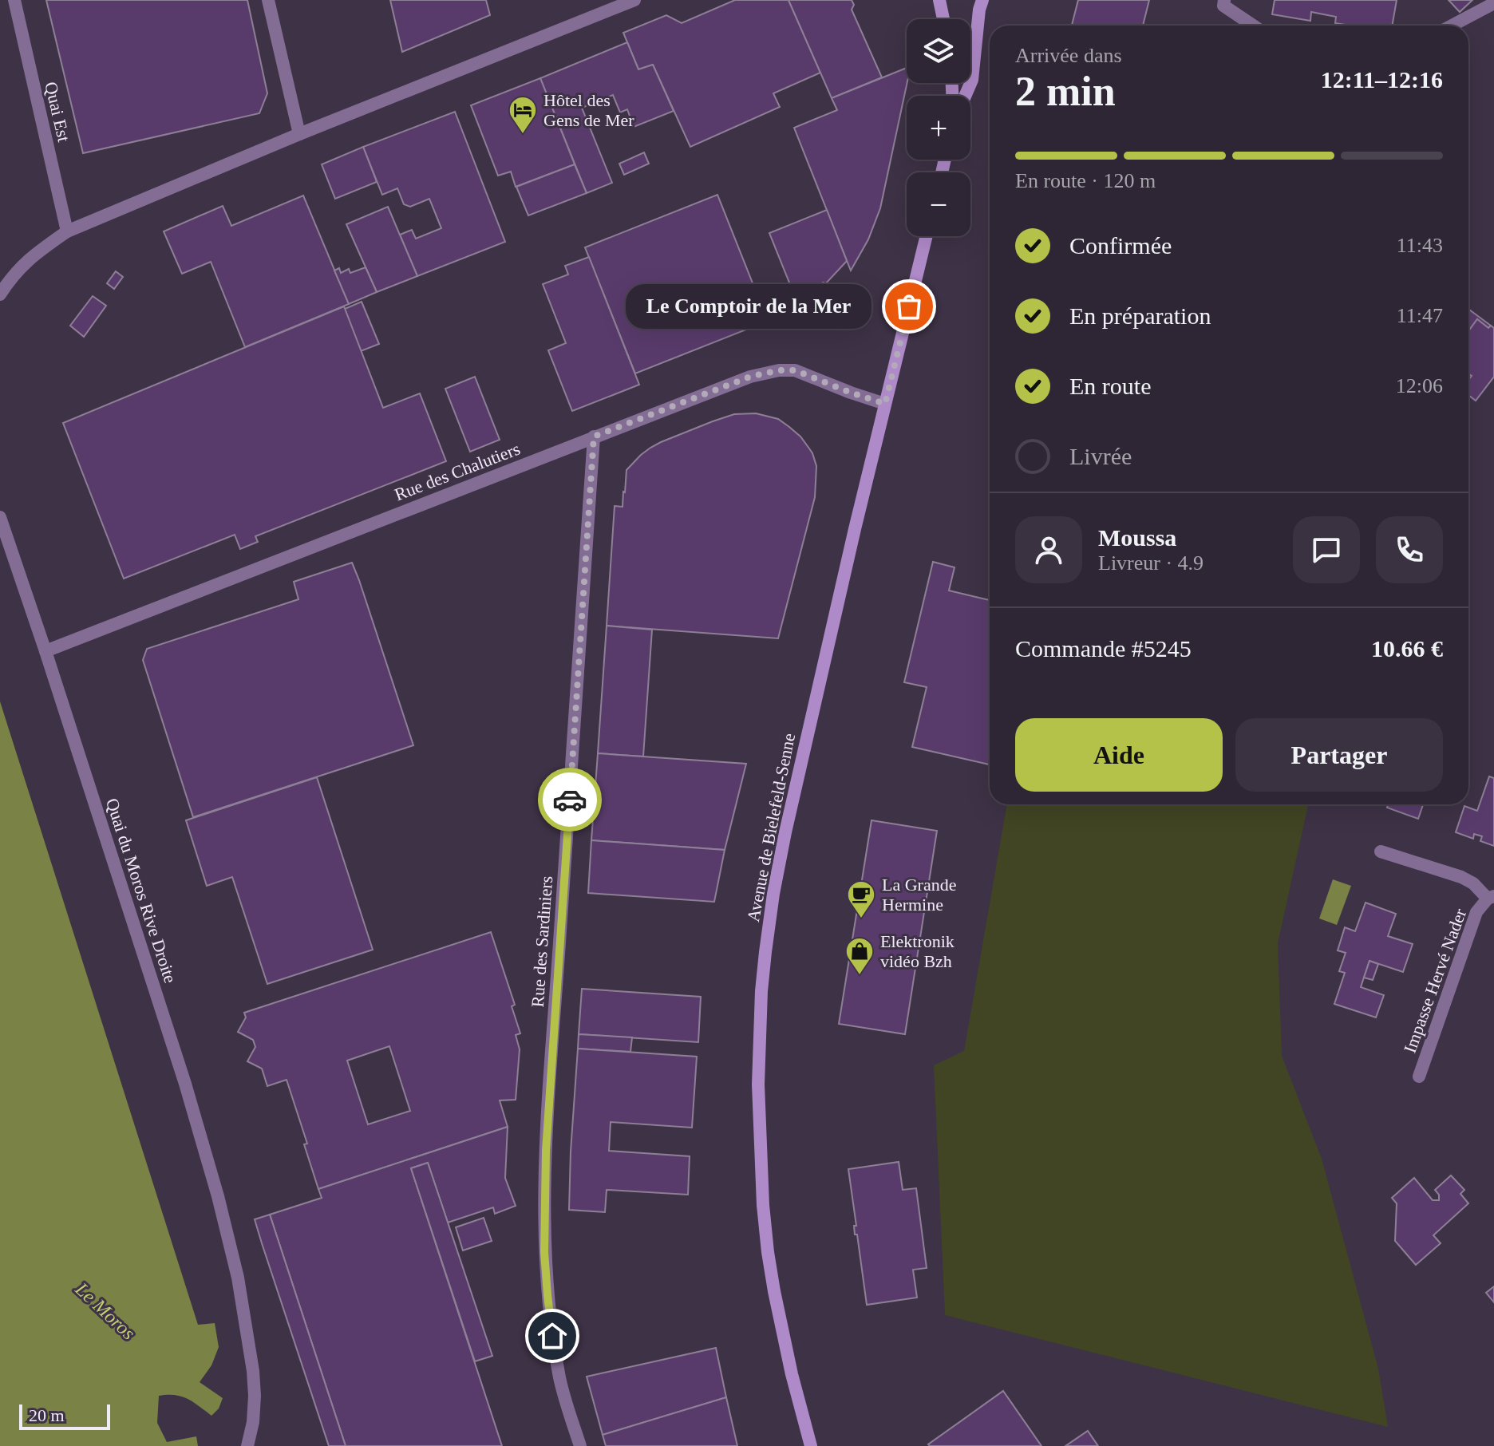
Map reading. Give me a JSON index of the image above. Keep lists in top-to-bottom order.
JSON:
{
  "streets": {
    "main road": ["Avenue de Bielefeld-Senne"],
    "street": [
      "Quai Est",
      "Rue des Chalutiers",
      "Quai du Moros Rive Droite",
      "Rue des Sardiniers",
      "Impasse Hervé Nader"
    ]
  },
  "crossings": [
    ["Rue des Chalutiers", "Avenue de Bielefeld-Senne"],
    ["Rue des Chalutiers", "Quai du Moros Rive Droite"],
    ["Rue des Chalutiers", "Rue des Sardiniers"]
  ],
  "water": ["Le Moros"],
  "places": {
    "hotel": ["Hôtel des Gens de Mer"],
    "other": ["Le Comptoir de la Mer"],
    "cafe": ["La Grande Hermine"],
    "shop": ["Elektronik vidéo Bzh"]
  },
  "scale_bar": "20 m",
  "page": {
    "map_buttons": ["+", "−"],
    "heading": ["2 min", "Arrivée dans", "12:11–12:16"],
    "panel": [
      "Moussa",
      "Livreur · 4.9",
      "Commande #5245",
      "10.66 €"
    ],
    "bar": "En route · 120 m",
    "list": [
      ["Confirmée", "11:43"],
      ["En préparation", "11:47"],
      ["En route", "12:06"],
      "Livrée"
    ],
    "bubble": "Le Comptoir de la Mer",
    "buttons": ["Aide", "Partager"],
    "scale": "20 m"
  }
}
